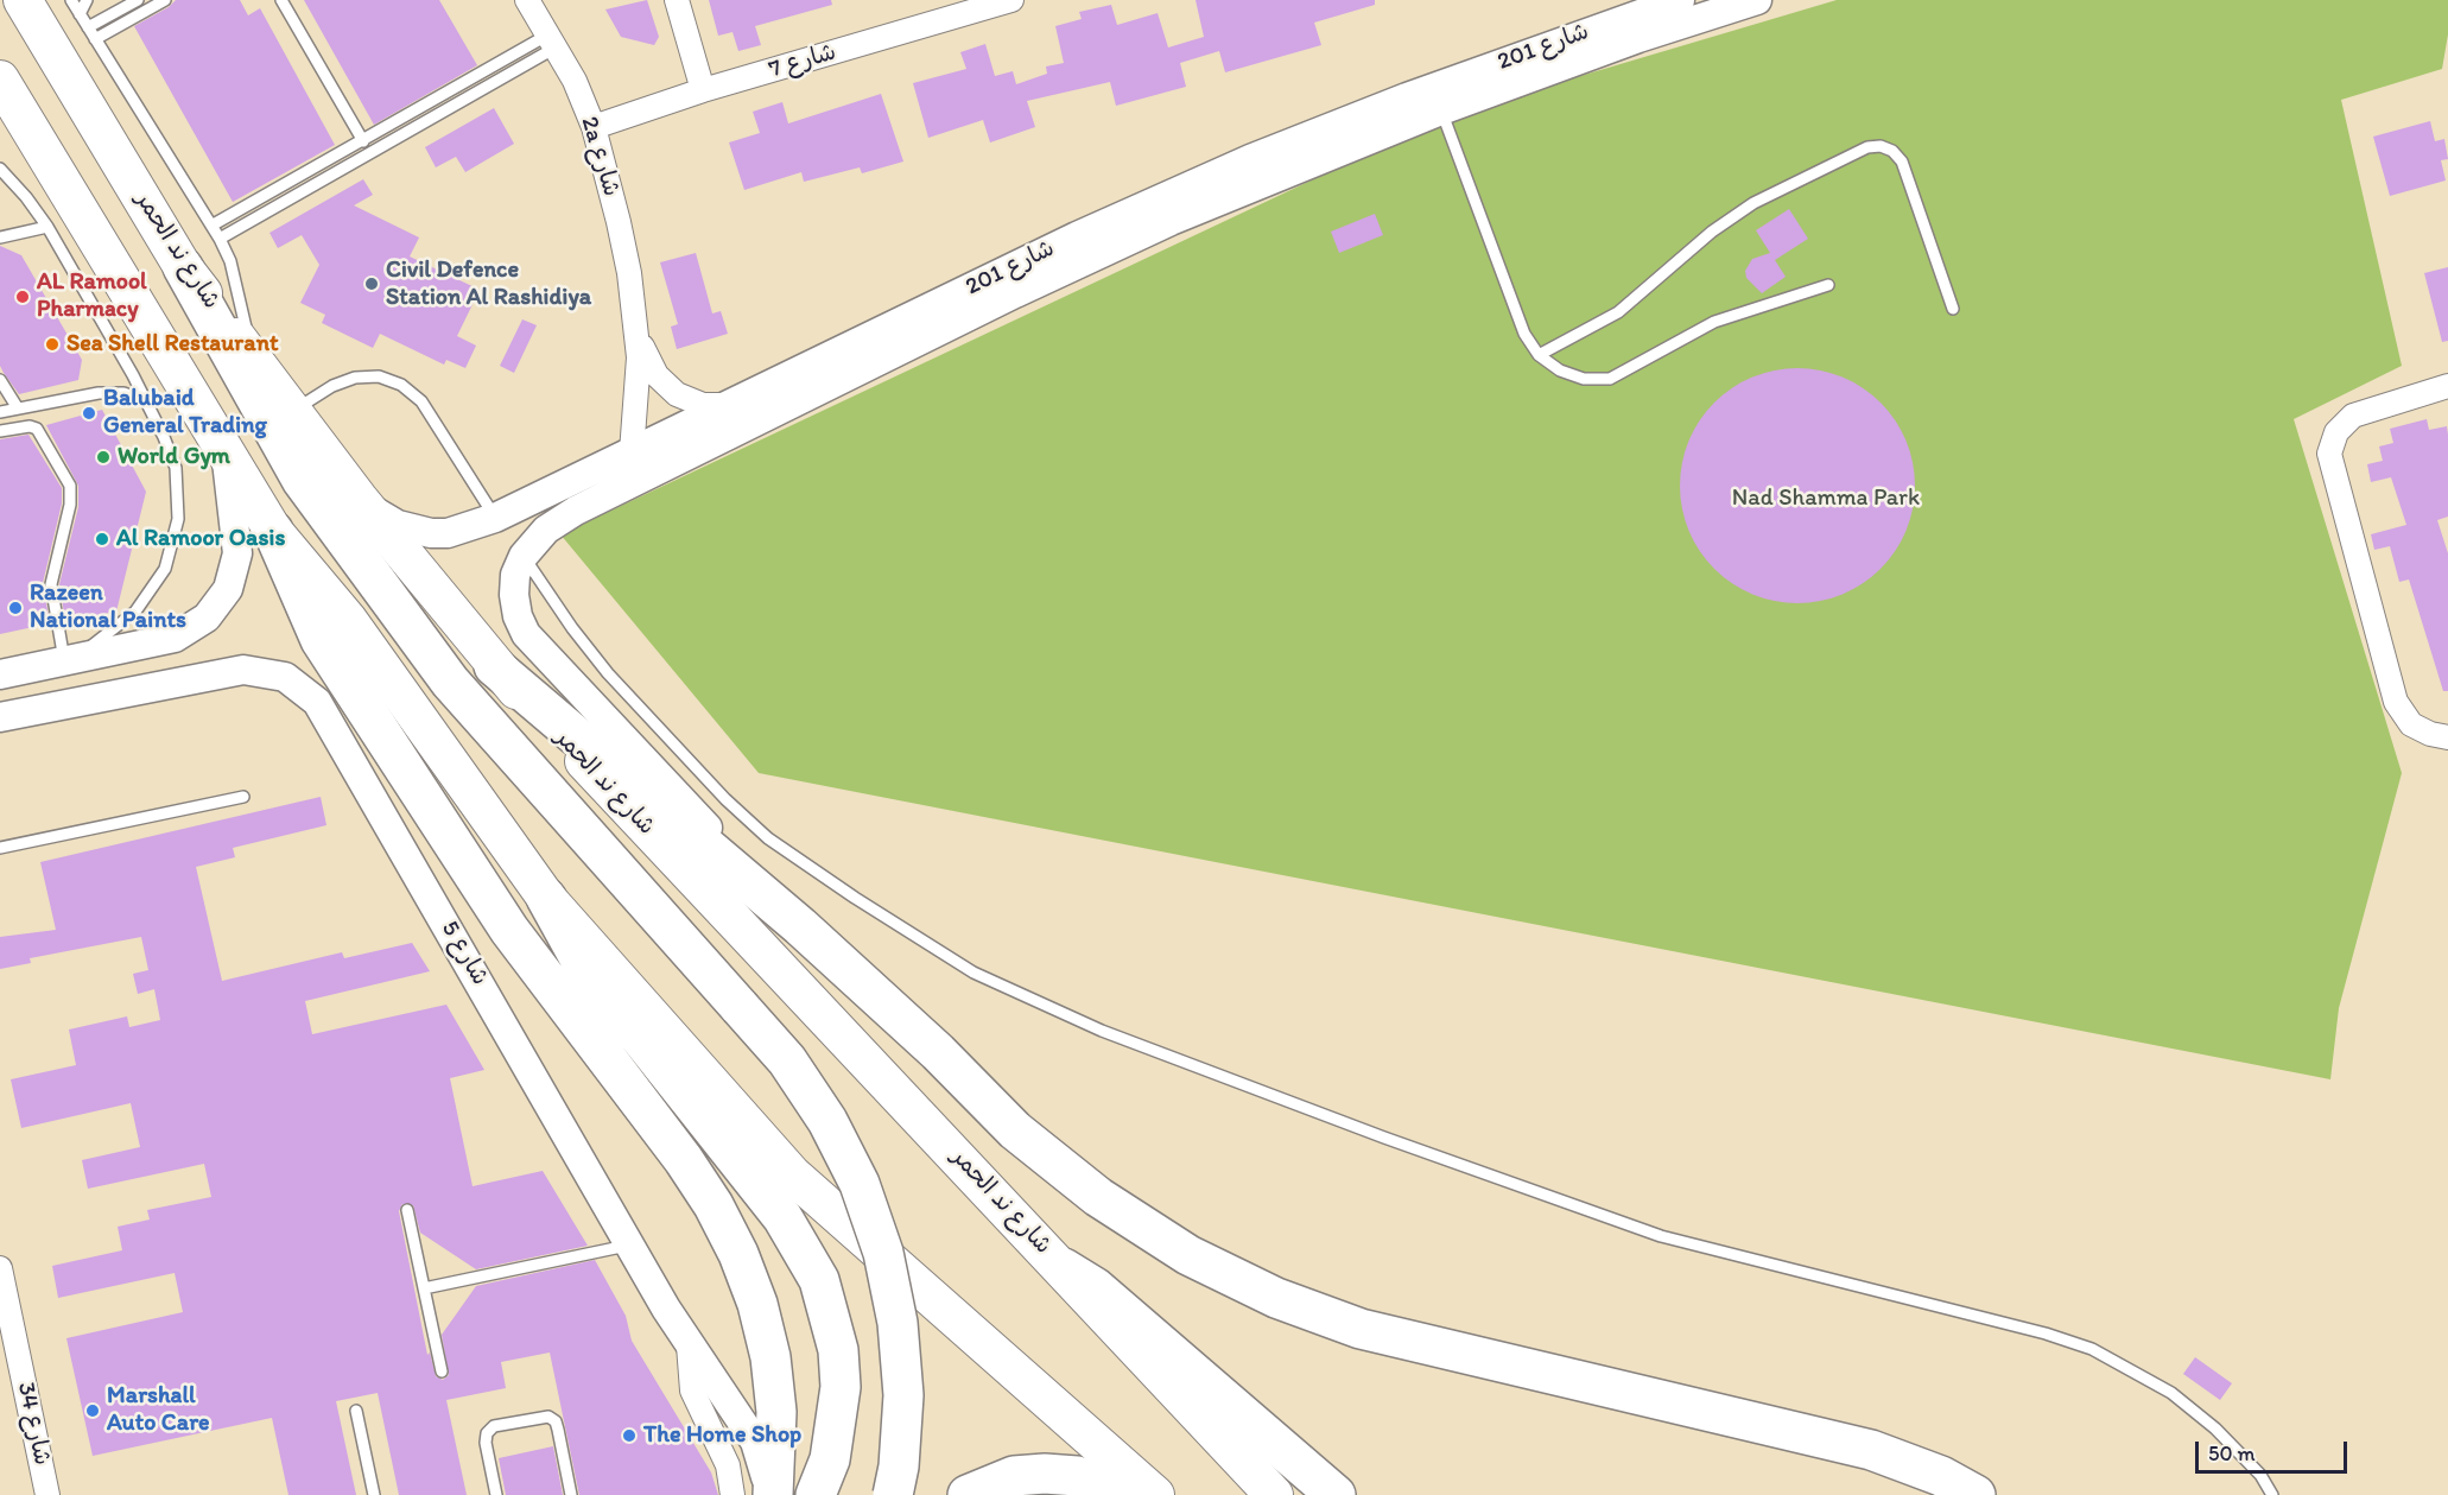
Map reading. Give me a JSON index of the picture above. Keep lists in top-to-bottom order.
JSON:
{
  "streets": {
    "main road": ["شارع ند الحمر"],
    "street": [
      "شارع 201",
      "شارع 7",
      "2a شارع",
      "شارع 5",
      "شارع 34"
    ]
  },
  "crossings": [
    ["شارع 201", "2a شارع"],
    ["شارع 201", "شارع ند الحمر"],
    ["شارع 7", "2a شارع"]
  ],
  "parks": ["Nad Shamma Park"],
  "places": [
    "Civil Defence Station Al Rashidiya",
    "AL Ramool Pharmacy",
    "Sea Shell Restaurant",
    "Balubaid General Trading",
    "World Gym",
    "Al Ramoor Oasis",
    "Razeen National Paints",
    "Marshall Auto Care",
    "The Home Shop"
  ],
  "scale_bar": "50 m"
}
